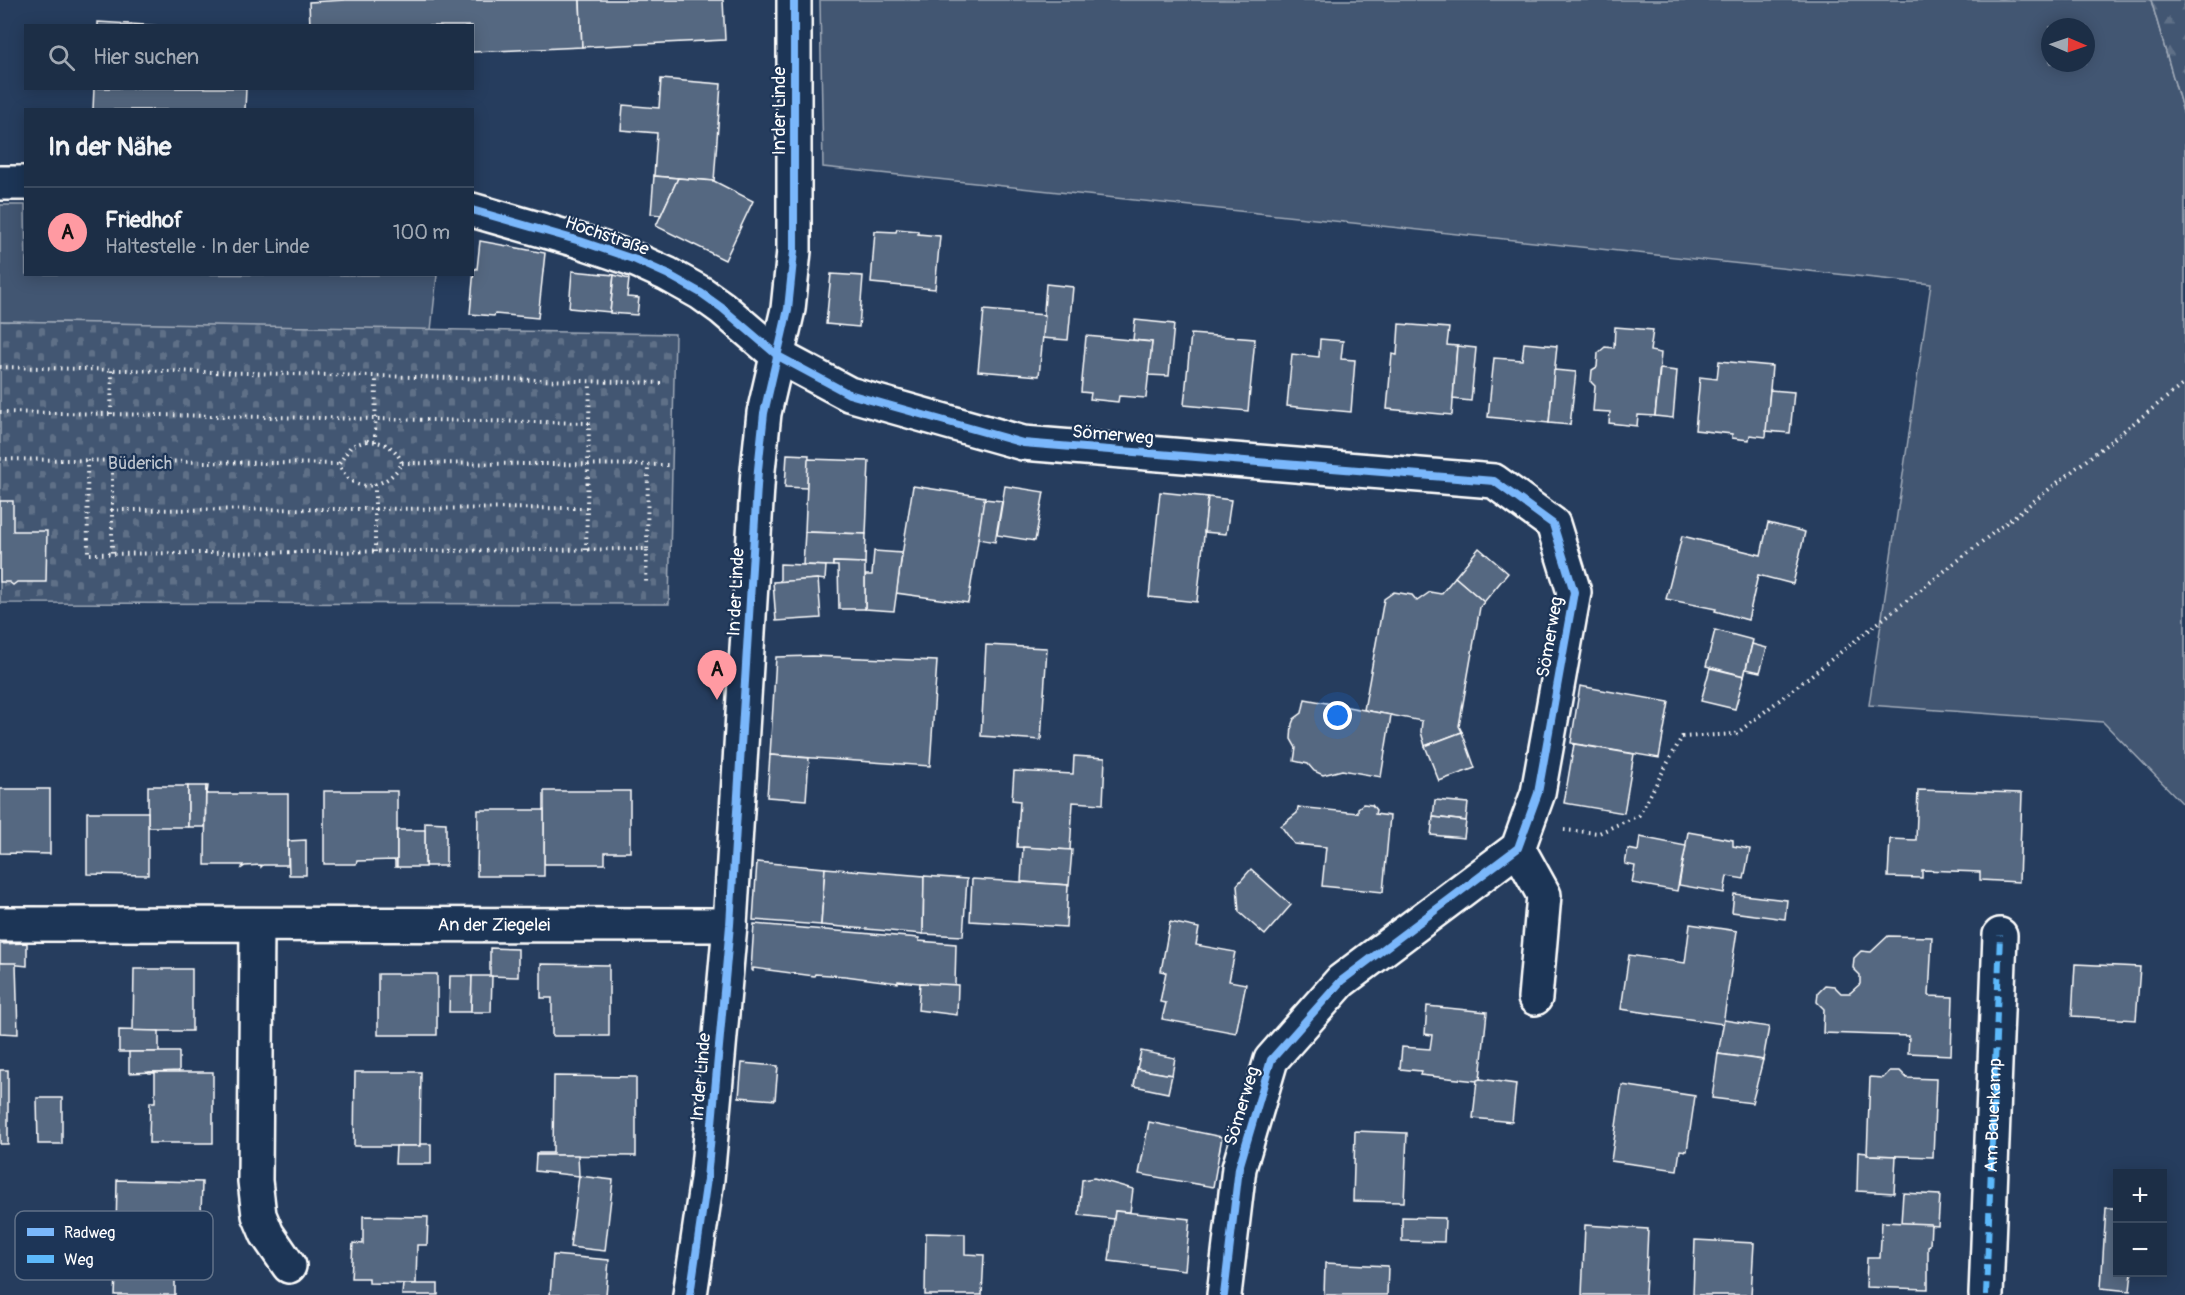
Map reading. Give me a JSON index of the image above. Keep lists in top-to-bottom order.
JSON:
{
  "streets": {
    "street": [
      "In der Linde",
      "Hochstraße",
      "Sömerweg",
      "An der Ziegelei",
      "Am Bauerkamp"
    ]
  },
  "crossings": [
    ["In der Linde", "Hochstraße"],
    ["In der Linde", "Sömerweg"],
    ["In der Linde", "An der Ziegelei"],
    ["Hochstraße", "Sömerweg"]
  ],
  "parks": ["Büderich"],
  "legend": ["Radweg", "Weg"],
  "north": "right",
  "page": {
    "search": "Hier suchen",
    "heading": "In der Nähe",
    "list": [
      {
        "mark": "A",
        "name": "Friedhof",
        "note": "Haltestelle · In der Linde",
        "value": "100 m"
      }
    ],
    "pins": "A",
    "map_buttons": ["+", "−"]
  }
}
